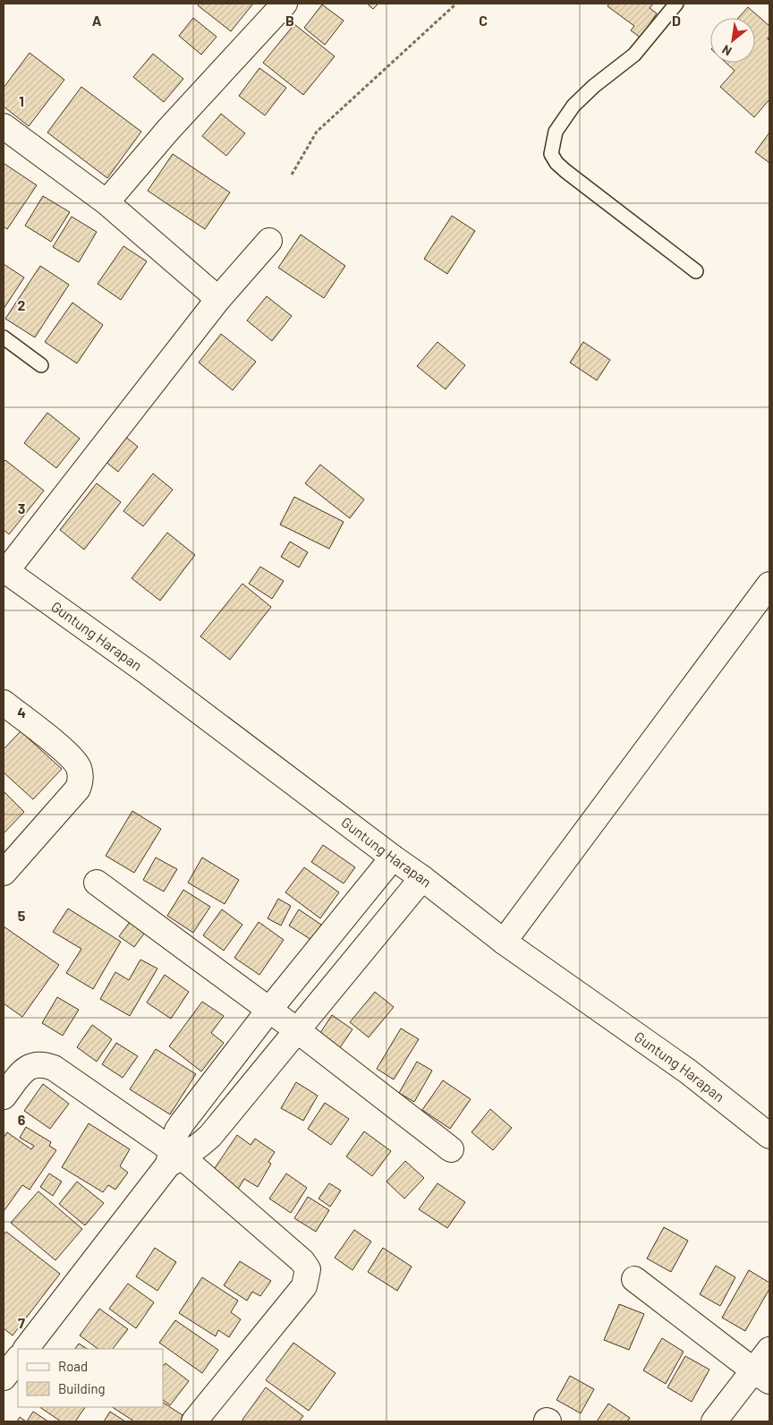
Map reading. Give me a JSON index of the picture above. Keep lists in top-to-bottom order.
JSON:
{
  "streets": {
    "street": ["Guntung Harapan"]
  },
  "legend": ["Road", "Building"],
  "north": "bottom left",
  "grid": {
    "columns": [
      "A",
      "B",
      "C",
      "D"
    ],
    "rows": [
      "1",
      "2",
      "3",
      "4",
      "5",
      "6",
      "7"
    ]
  }
}
